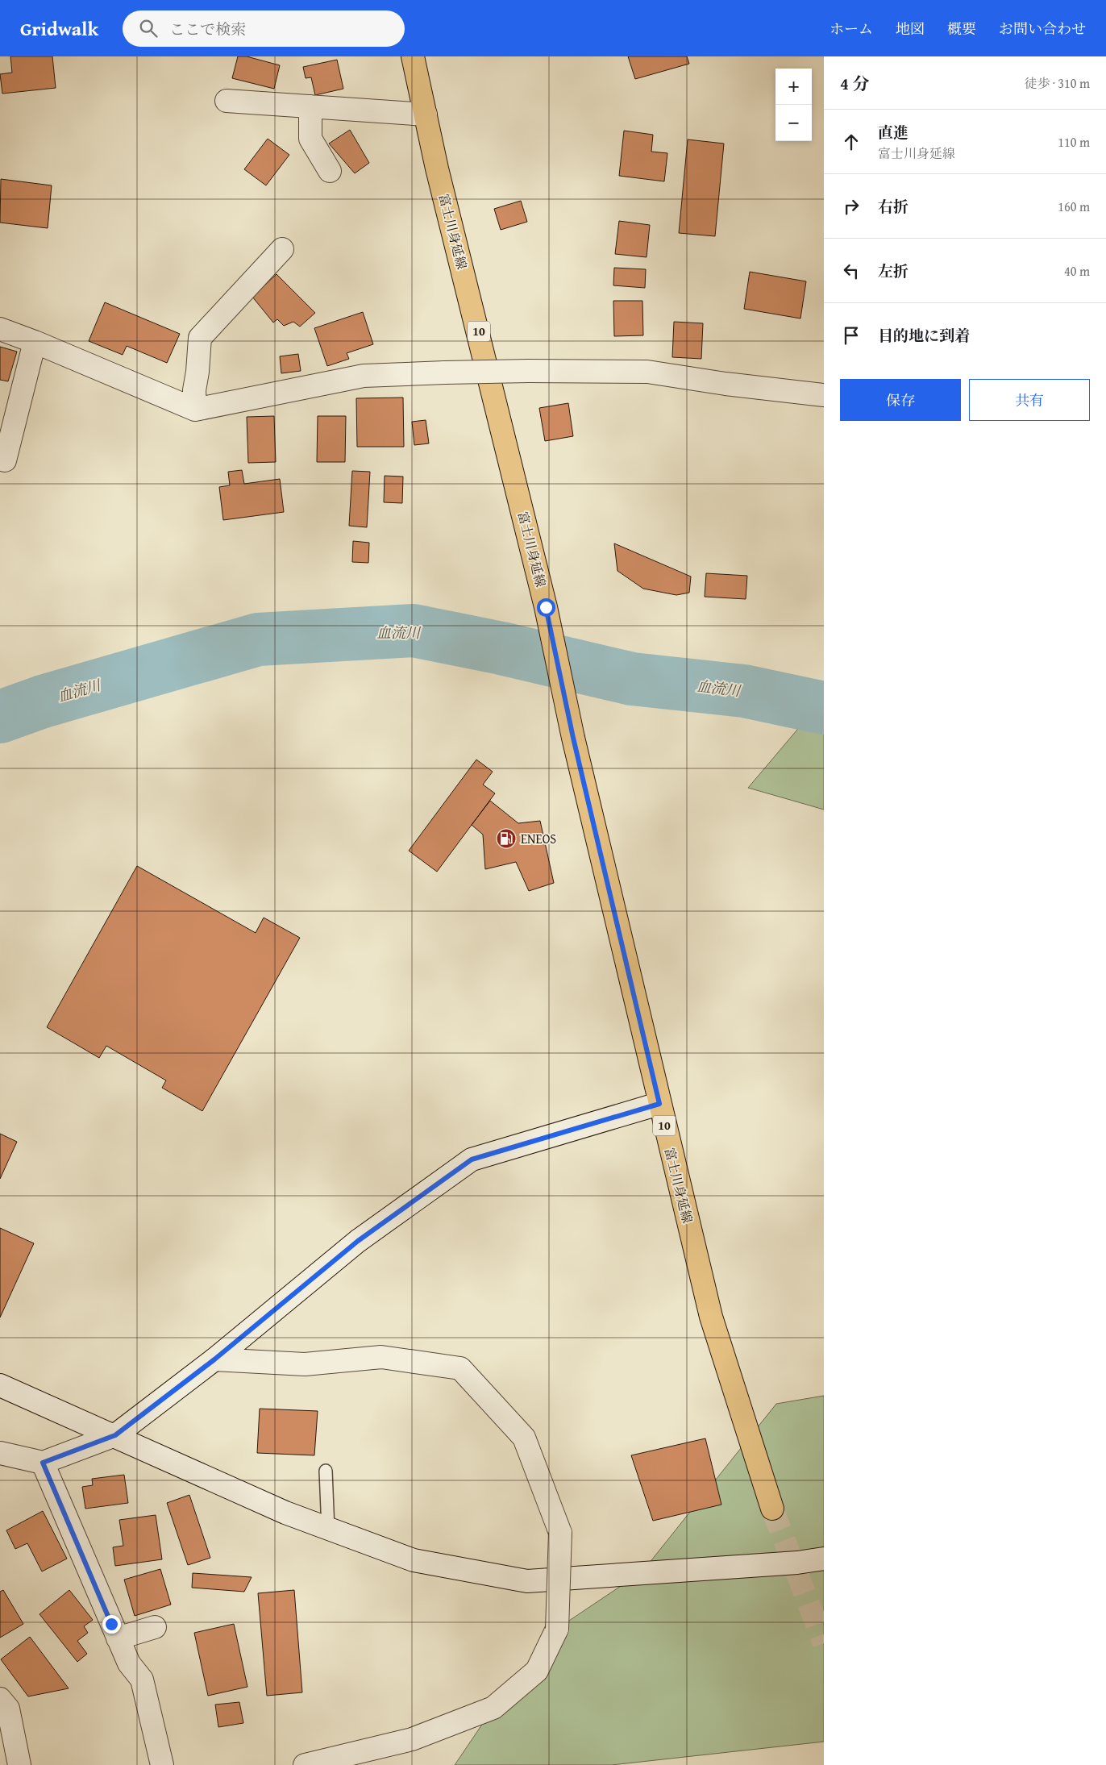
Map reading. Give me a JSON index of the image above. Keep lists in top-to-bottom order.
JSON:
{
  "streets": {
    "main road": ["富士川身延線", "10"]
  },
  "water": ["血流川"],
  "places": {
    "fuel station": ["ENEOS"]
  },
  "page": {
    "header": "Gridwalk",
    "search": "ここで検索",
    "nav": [
      "ホーム",
      "地図",
      "概要",
      "お問い合わせ"
    ],
    "heading": ["4 分", "徒歩 · 310 m"],
    "map_buttons": ["+", "−"],
    "list": [
      ["直進", "富士川身延線", "110 m"],
      ["右折", "160 m"],
      ["左折", "40 m"],
      "目的地に到着"
    ],
    "buttons": ["保存", "共有"]
  }
}
